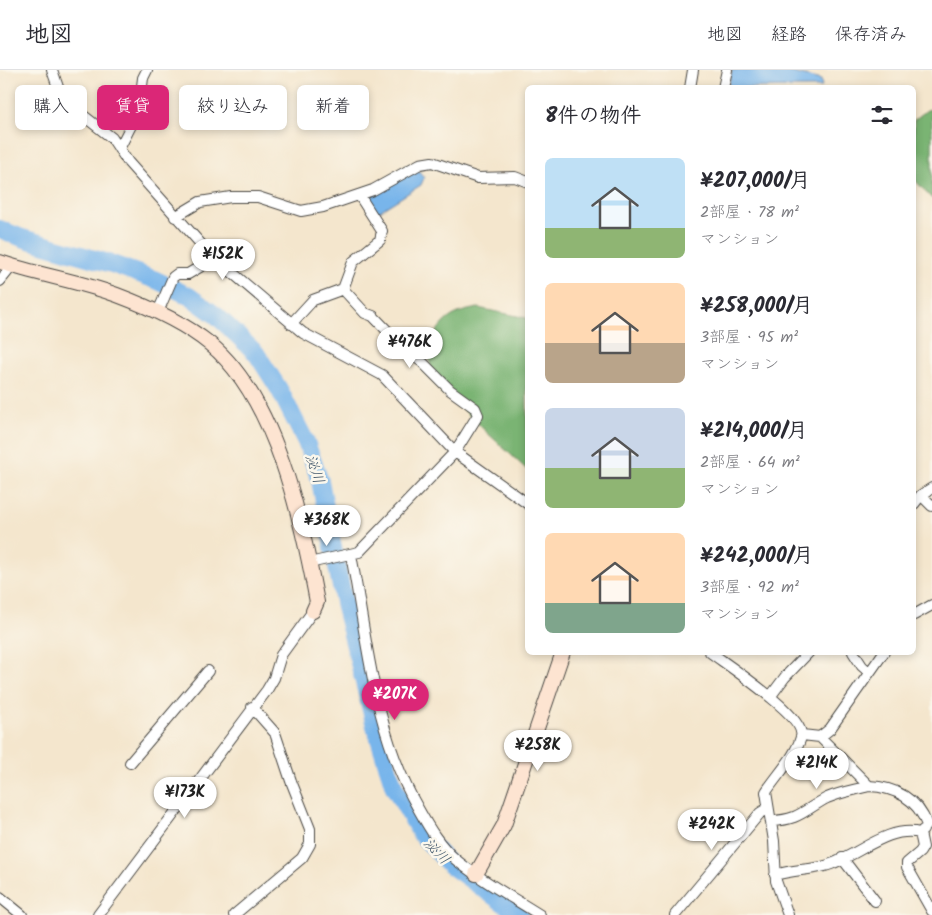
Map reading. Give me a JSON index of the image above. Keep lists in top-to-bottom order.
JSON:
{
  "water": ["泌川"],
  "page": {
    "header": "地図",
    "nav": ["地図", "経路", "保存済み"],
    "chip": [
      "購入",
      "賃貸",
      "絞り込み",
      "新着"
    ],
    "heading": "8件の物件",
    "list": [
      {
        "name": "¥207,000/月",
        "note": "2部屋 · 78 m² · マンション"
      },
      {
        "name": "¥258,000/月",
        "note": "3部屋 · 95 m² · マンション"
      },
      {
        "name": "¥214,000/月",
        "note": "2部屋 · 64 m² · マンション"
      },
      {
        "name": "¥242,000/月",
        "note": "3部屋 · 92 m² · マンション"
      }
    ],
    "price": [
      "¥152K",
      "¥476K",
      "¥368K",
      "¥207K",
      "¥258K",
      "¥214K",
      "¥173K",
      "¥242K"
    ]
  }
}
